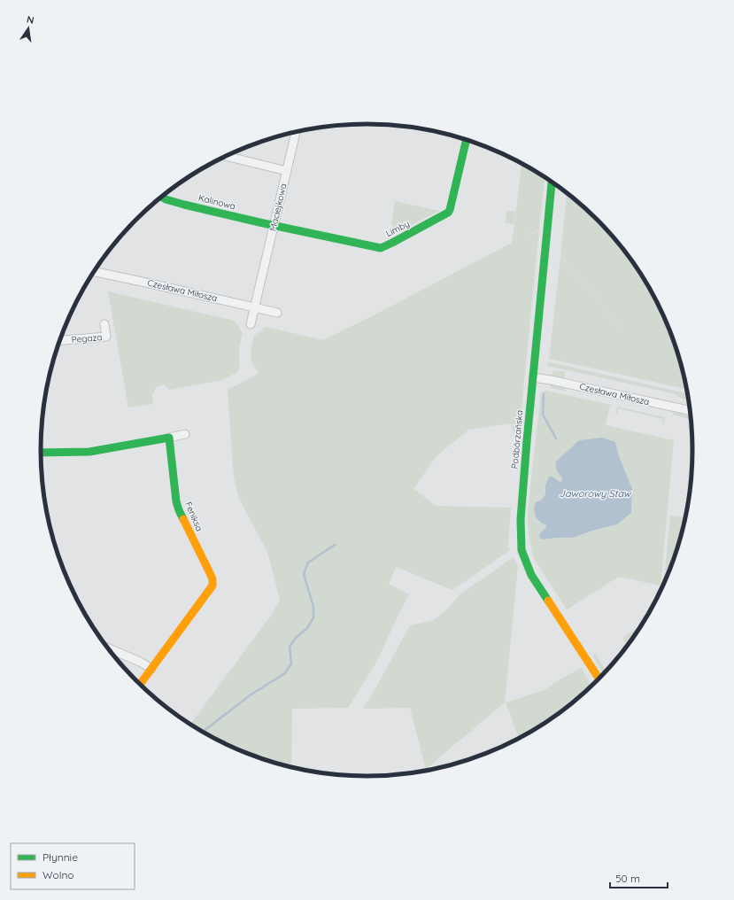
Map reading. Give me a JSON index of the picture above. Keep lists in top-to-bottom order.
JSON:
{
  "streets": {
    "street": [
      "Kalinowa",
      "Maciejkowa",
      "Limby",
      "Czesława Miłosza",
      "Pegaza",
      "Podbórzańska",
      "Feniksa"
    ]
  },
  "crossings": [
    ["Kalinowa", "Maciejkowa"],
    ["Kalinowa", "Limby"],
    ["Maciejkowa", "Limby"],
    ["Maciejkowa", "Czesława Miłosza"],
    ["Czesława Miłosza", "Podbórzańska"]
  ],
  "water": ["Jaworowy Staw"],
  "legend": ["Płynnie", "Wolno"],
  "scale_bar": "50 m",
  "north": "top"
}
